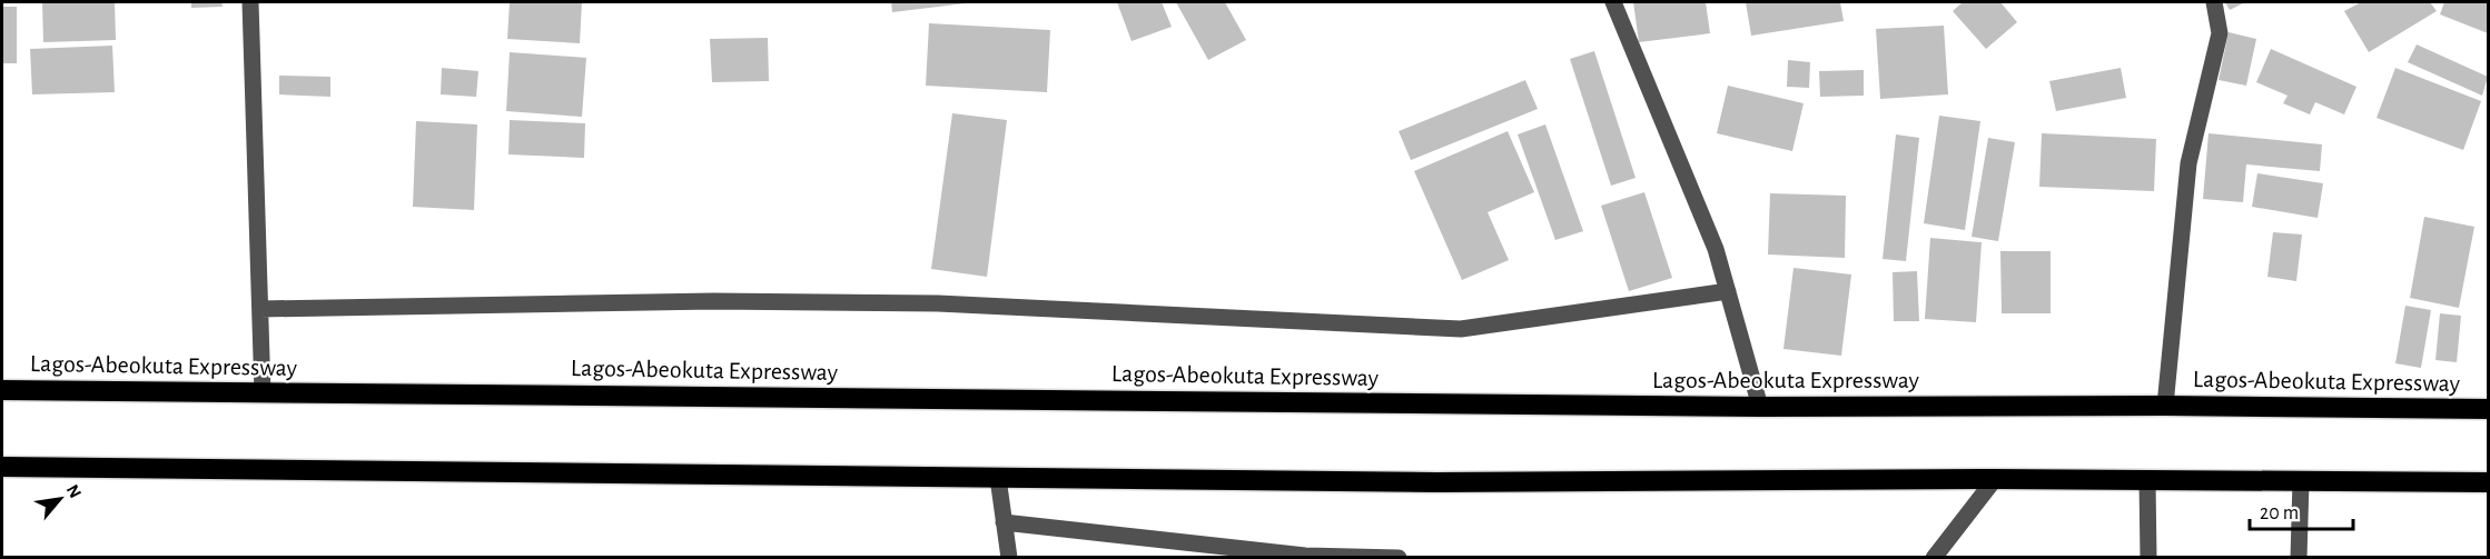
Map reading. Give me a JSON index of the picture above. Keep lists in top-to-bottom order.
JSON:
{
  "streets": {
    "highway": ["Lagos-Abeokuta Expressway"]
  },
  "scale_bar": "20 m",
  "north": "top right"
}
